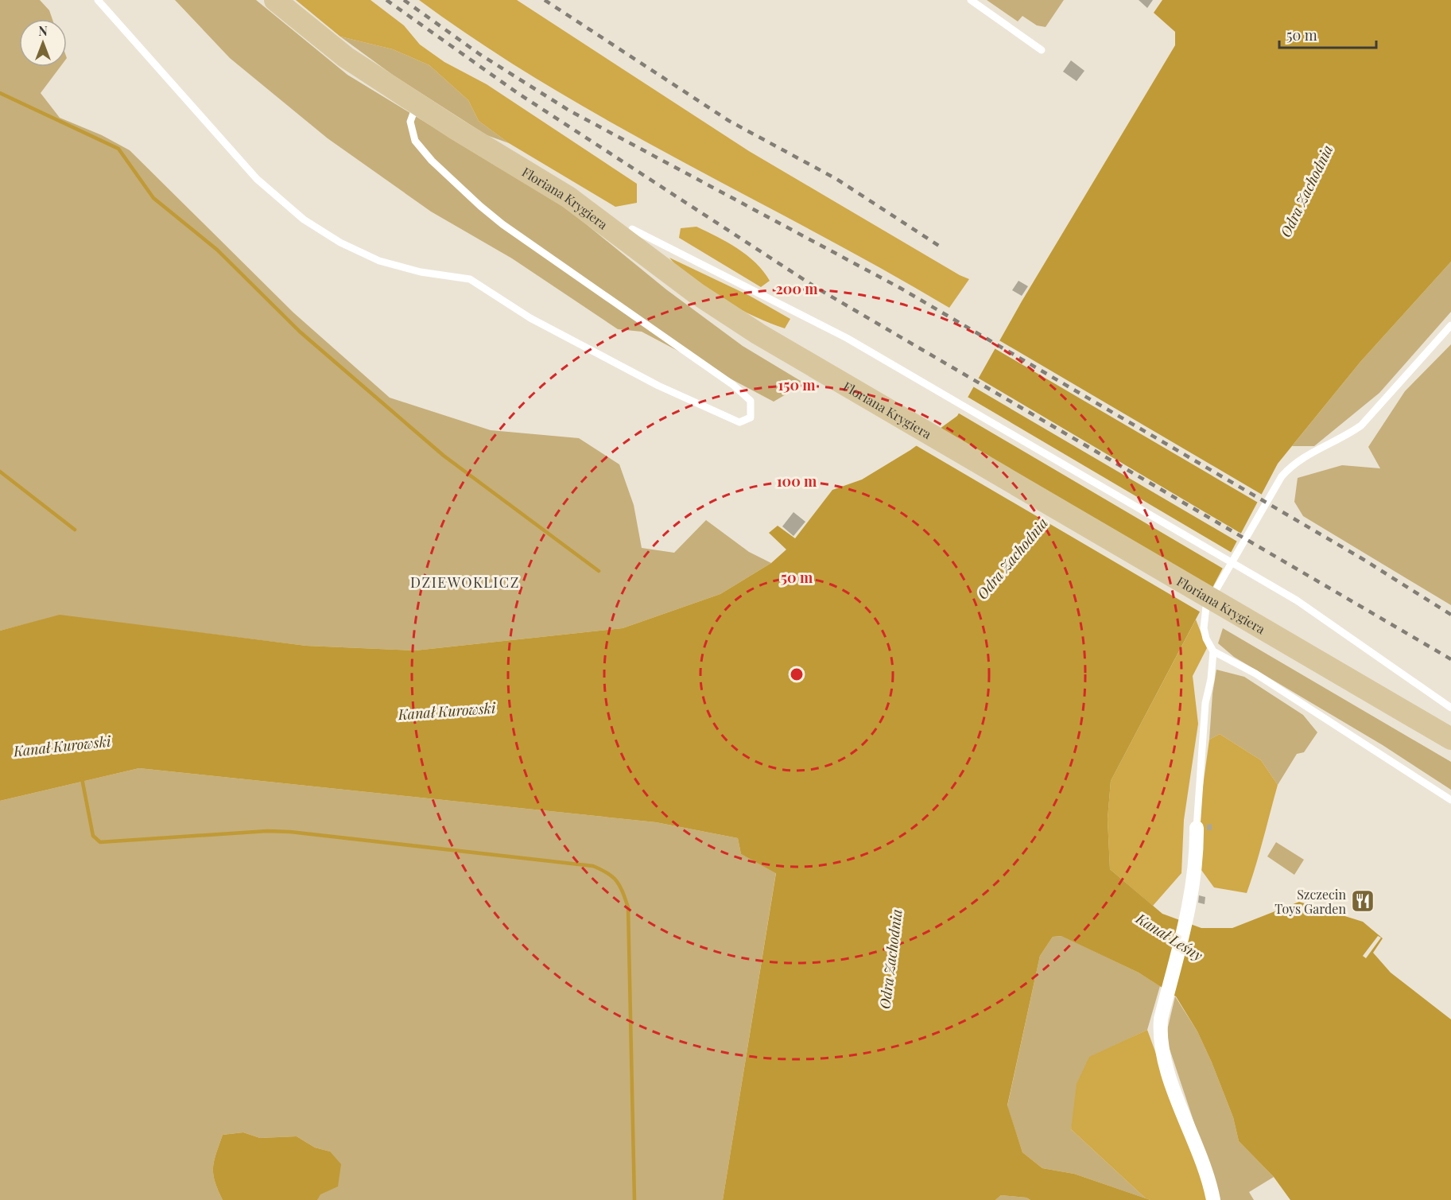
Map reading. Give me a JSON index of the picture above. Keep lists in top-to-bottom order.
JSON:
{
  "streets": {
    "main road": ["Floriana Krygiera"]
  },
  "districts": ["DZIEWOKLICZ"],
  "water": ["Odra Zachodnia", "Kanał Kurowski", "Kanał Leśny"],
  "places": {
    "restaurant": ["Szczecin Toys Garden"]
  },
  "scale_bar": "50 m",
  "north": "top",
  "rings": [
    "200 m",
    "150 m",
    "100 m",
    "50 m"
  ]
}
